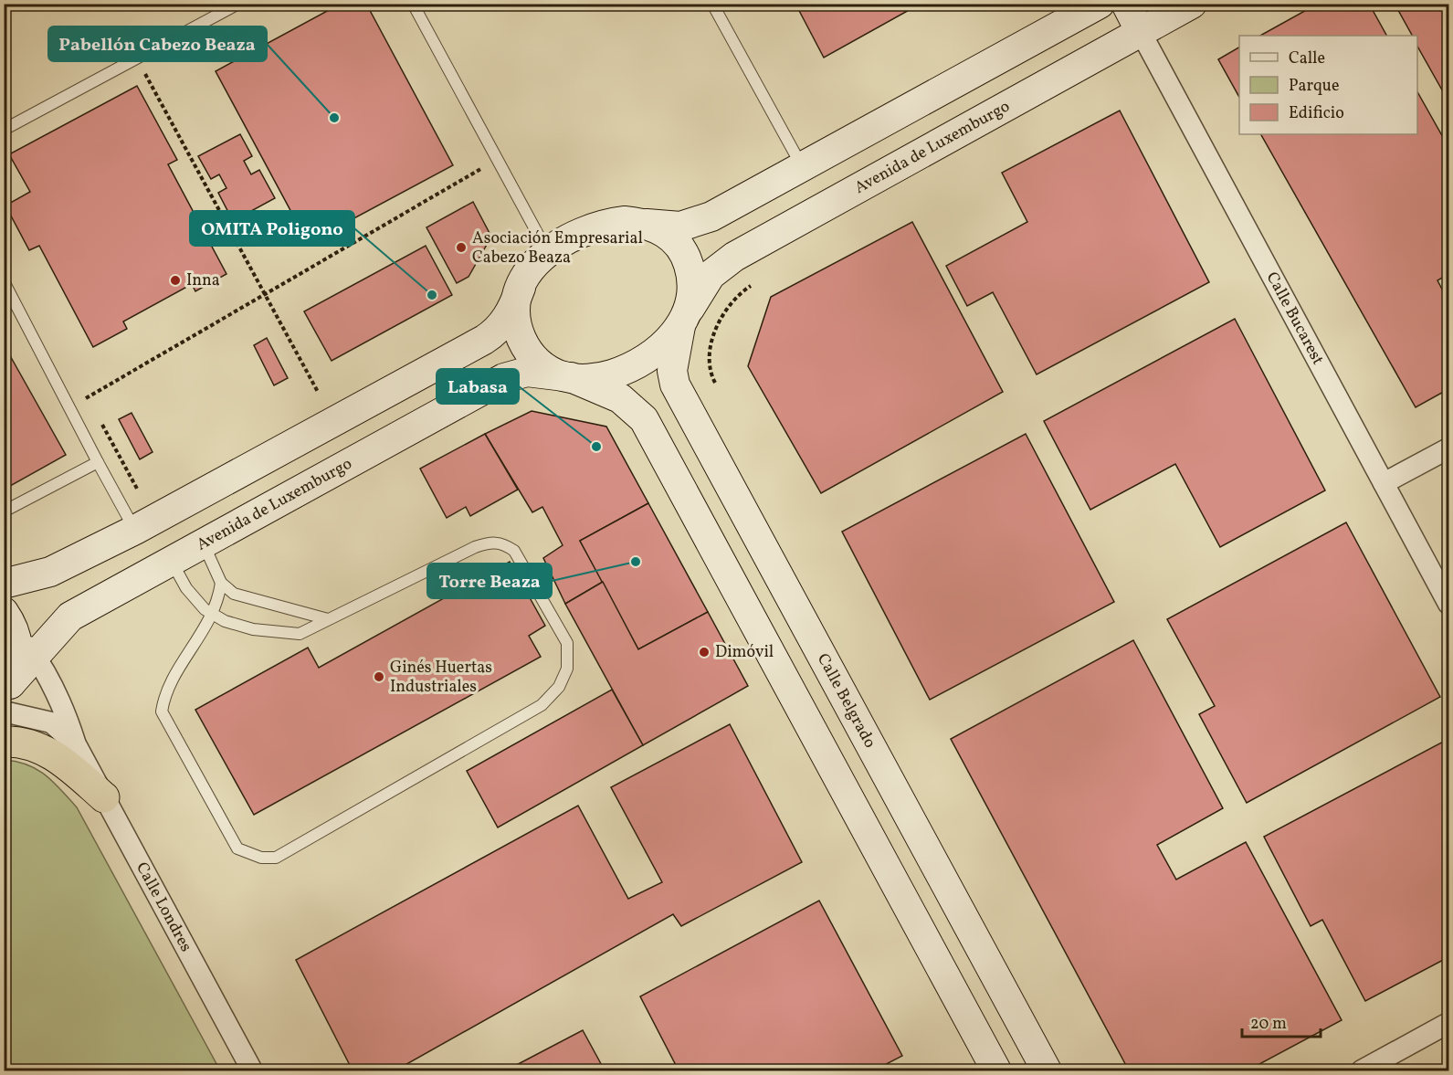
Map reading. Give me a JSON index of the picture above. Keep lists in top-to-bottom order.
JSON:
{
  "streets": {
    "main road": ["Avenida de Luxemburgo", "Calle Belgrado"],
    "street": ["Calle Bucarest", "Calle Londres"]
  },
  "crossings": [
    ["Avenida de Luxemburgo", "Calle Bucarest"],
    ["Avenida de Luxemburgo", "Calle Belgrado"]
  ],
  "places": [
    "Pabellón Cabezo Beaza",
    "Asociación Empresarial Cabezo Beaza",
    "Inna",
    "OMITA Poligono",
    "Labasa",
    "Torre Beaza",
    "Dimóvil",
    "Ginés Huertas Industriales"
  ],
  "legend": ["Calle", "Parque", "Edificio"],
  "scale_bar": "20 m"
}
